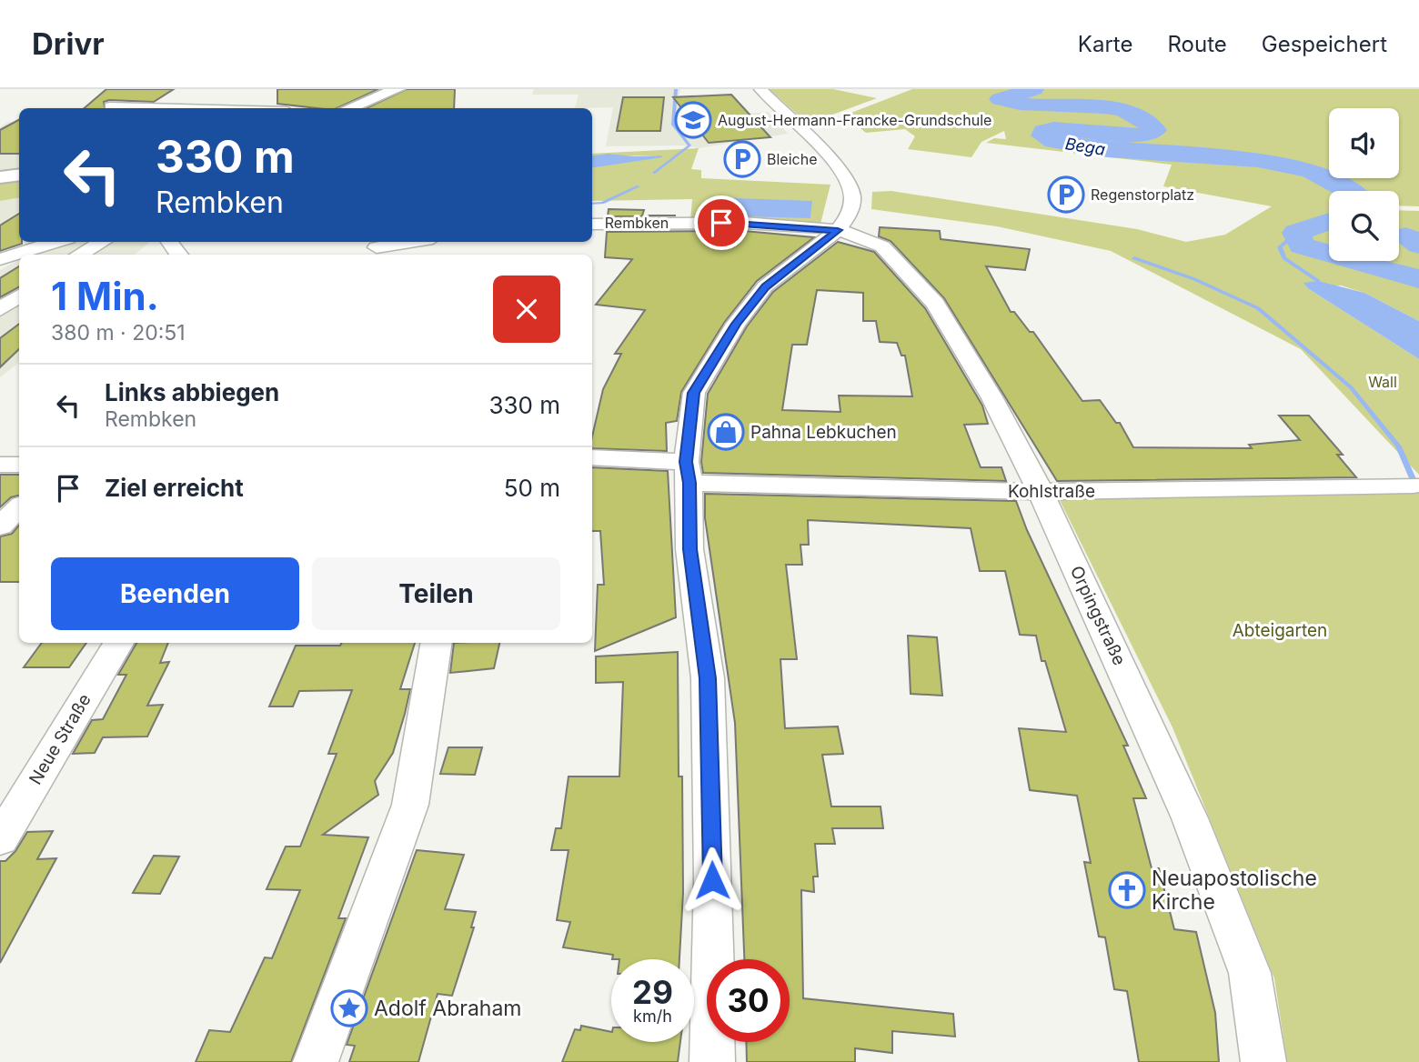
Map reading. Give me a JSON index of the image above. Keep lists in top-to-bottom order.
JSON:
{
  "streets": {
    "street": [
      "Rembken",
      "Kohlstraße",
      "Orpingstraße",
      "Neue Straße"
    ]
  },
  "crossings": [
    ["Rembken", "Orpingstraße"],
    ["Kohlstraße", "Orpingstraße"]
  ],
  "water": ["Bega"],
  "parks": ["Wall", "Abteigarten"],
  "places": {
    "school or university": ["August-Hermann-Francke-Grundschule"],
    "parking": ["Bleiche", "Regenstorplatz"],
    "shop": ["Pahna Lebkuchen"],
    "church": ["Neuapostolische Kirche"],
    "place": ["Adolf Abraham"]
  },
  "page": {
    "header": "Drivr",
    "nav": ["Karte", "Route", "Gespeichert"],
    "turn": ["330 m", "Rembken"],
    "heading": ["1 Min.", "380 m · 20:51"],
    "list": [
      {
        "name": "Links abbiegen",
        "note": "Rembken",
        "value": "330 m"
      },
      {
        "name": "Ziel erreicht",
        "value": "50 m"
      }
    ],
    "buttons": ["Beenden", "Teilen"],
    "speed": "29 km/h",
    "limit": "30"
  }
}
